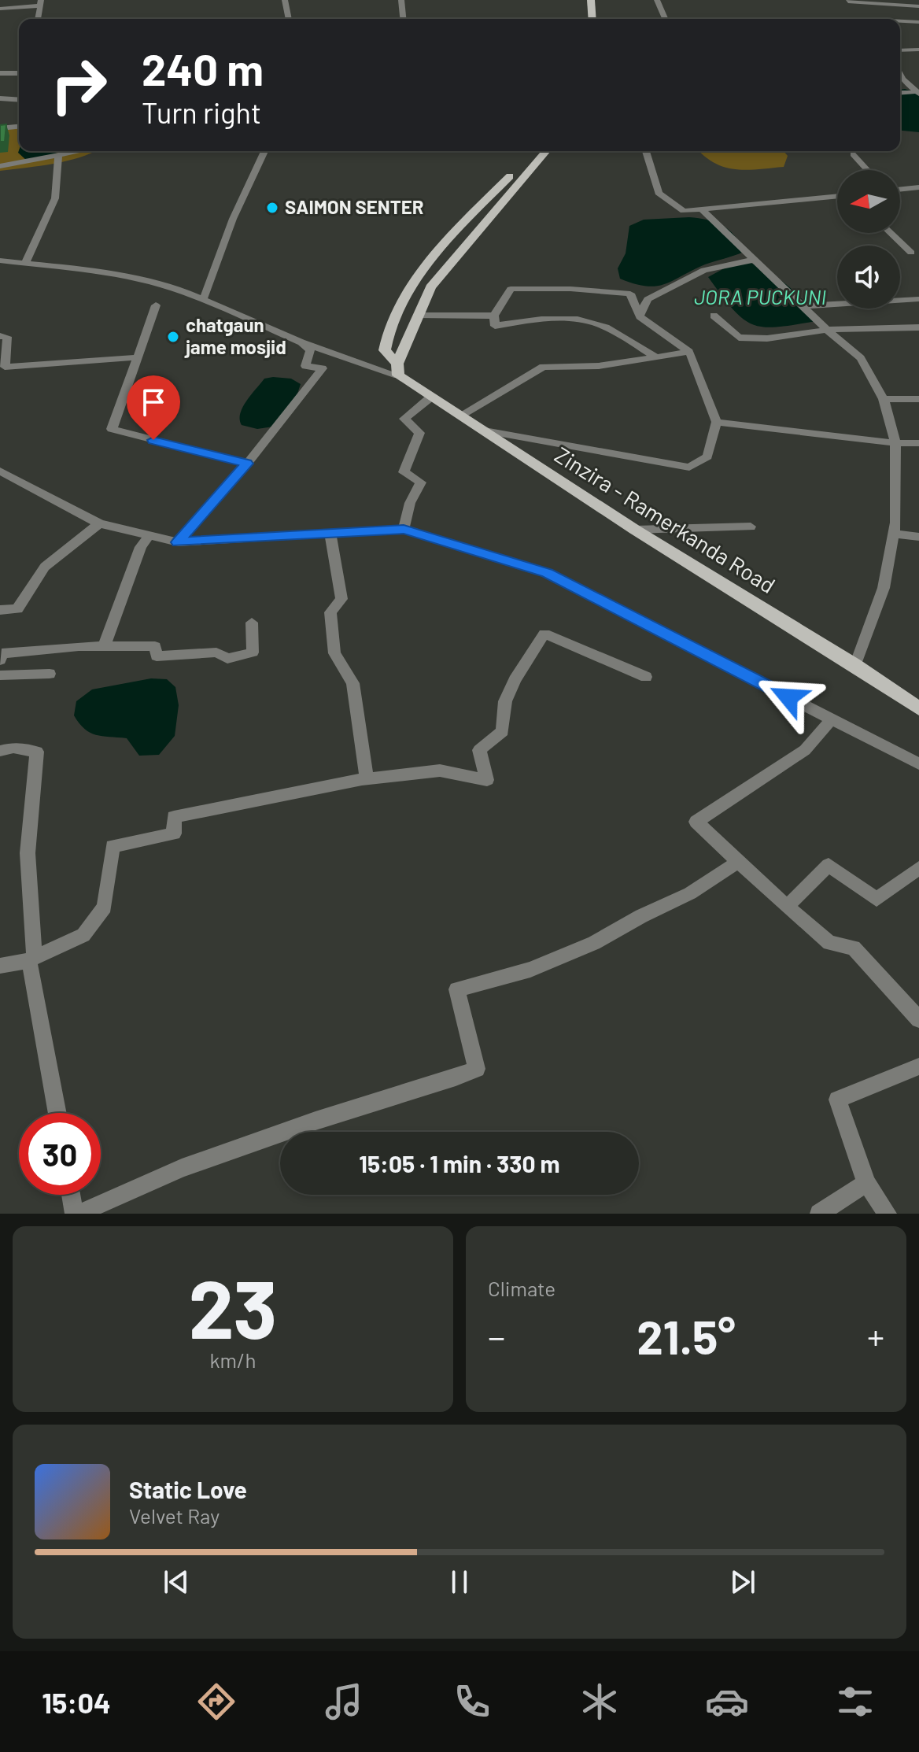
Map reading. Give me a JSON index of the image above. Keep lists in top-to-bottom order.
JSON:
{
  "streets": {
    "main road": ["Zinzira - Ramerkanda Road"]
  },
  "water": ["JORA PUCKUNI"],
  "places": ["SAIMON SENTER", "chatgaun jame mosjid"],
  "north": "left",
  "page": {
    "turn": ["240 m", "Turn right"],
    "limit": "30",
    "trip": "15:05 · 1 min · 330 m",
    "tile": [
      ["23", "km/h"],
      "Climate"
    ],
    "heat": ["−", "21.5°", "+"],
    "song": ["Static Love", "Velvet Ray"],
    "tabs": "15:04"
  }
}
